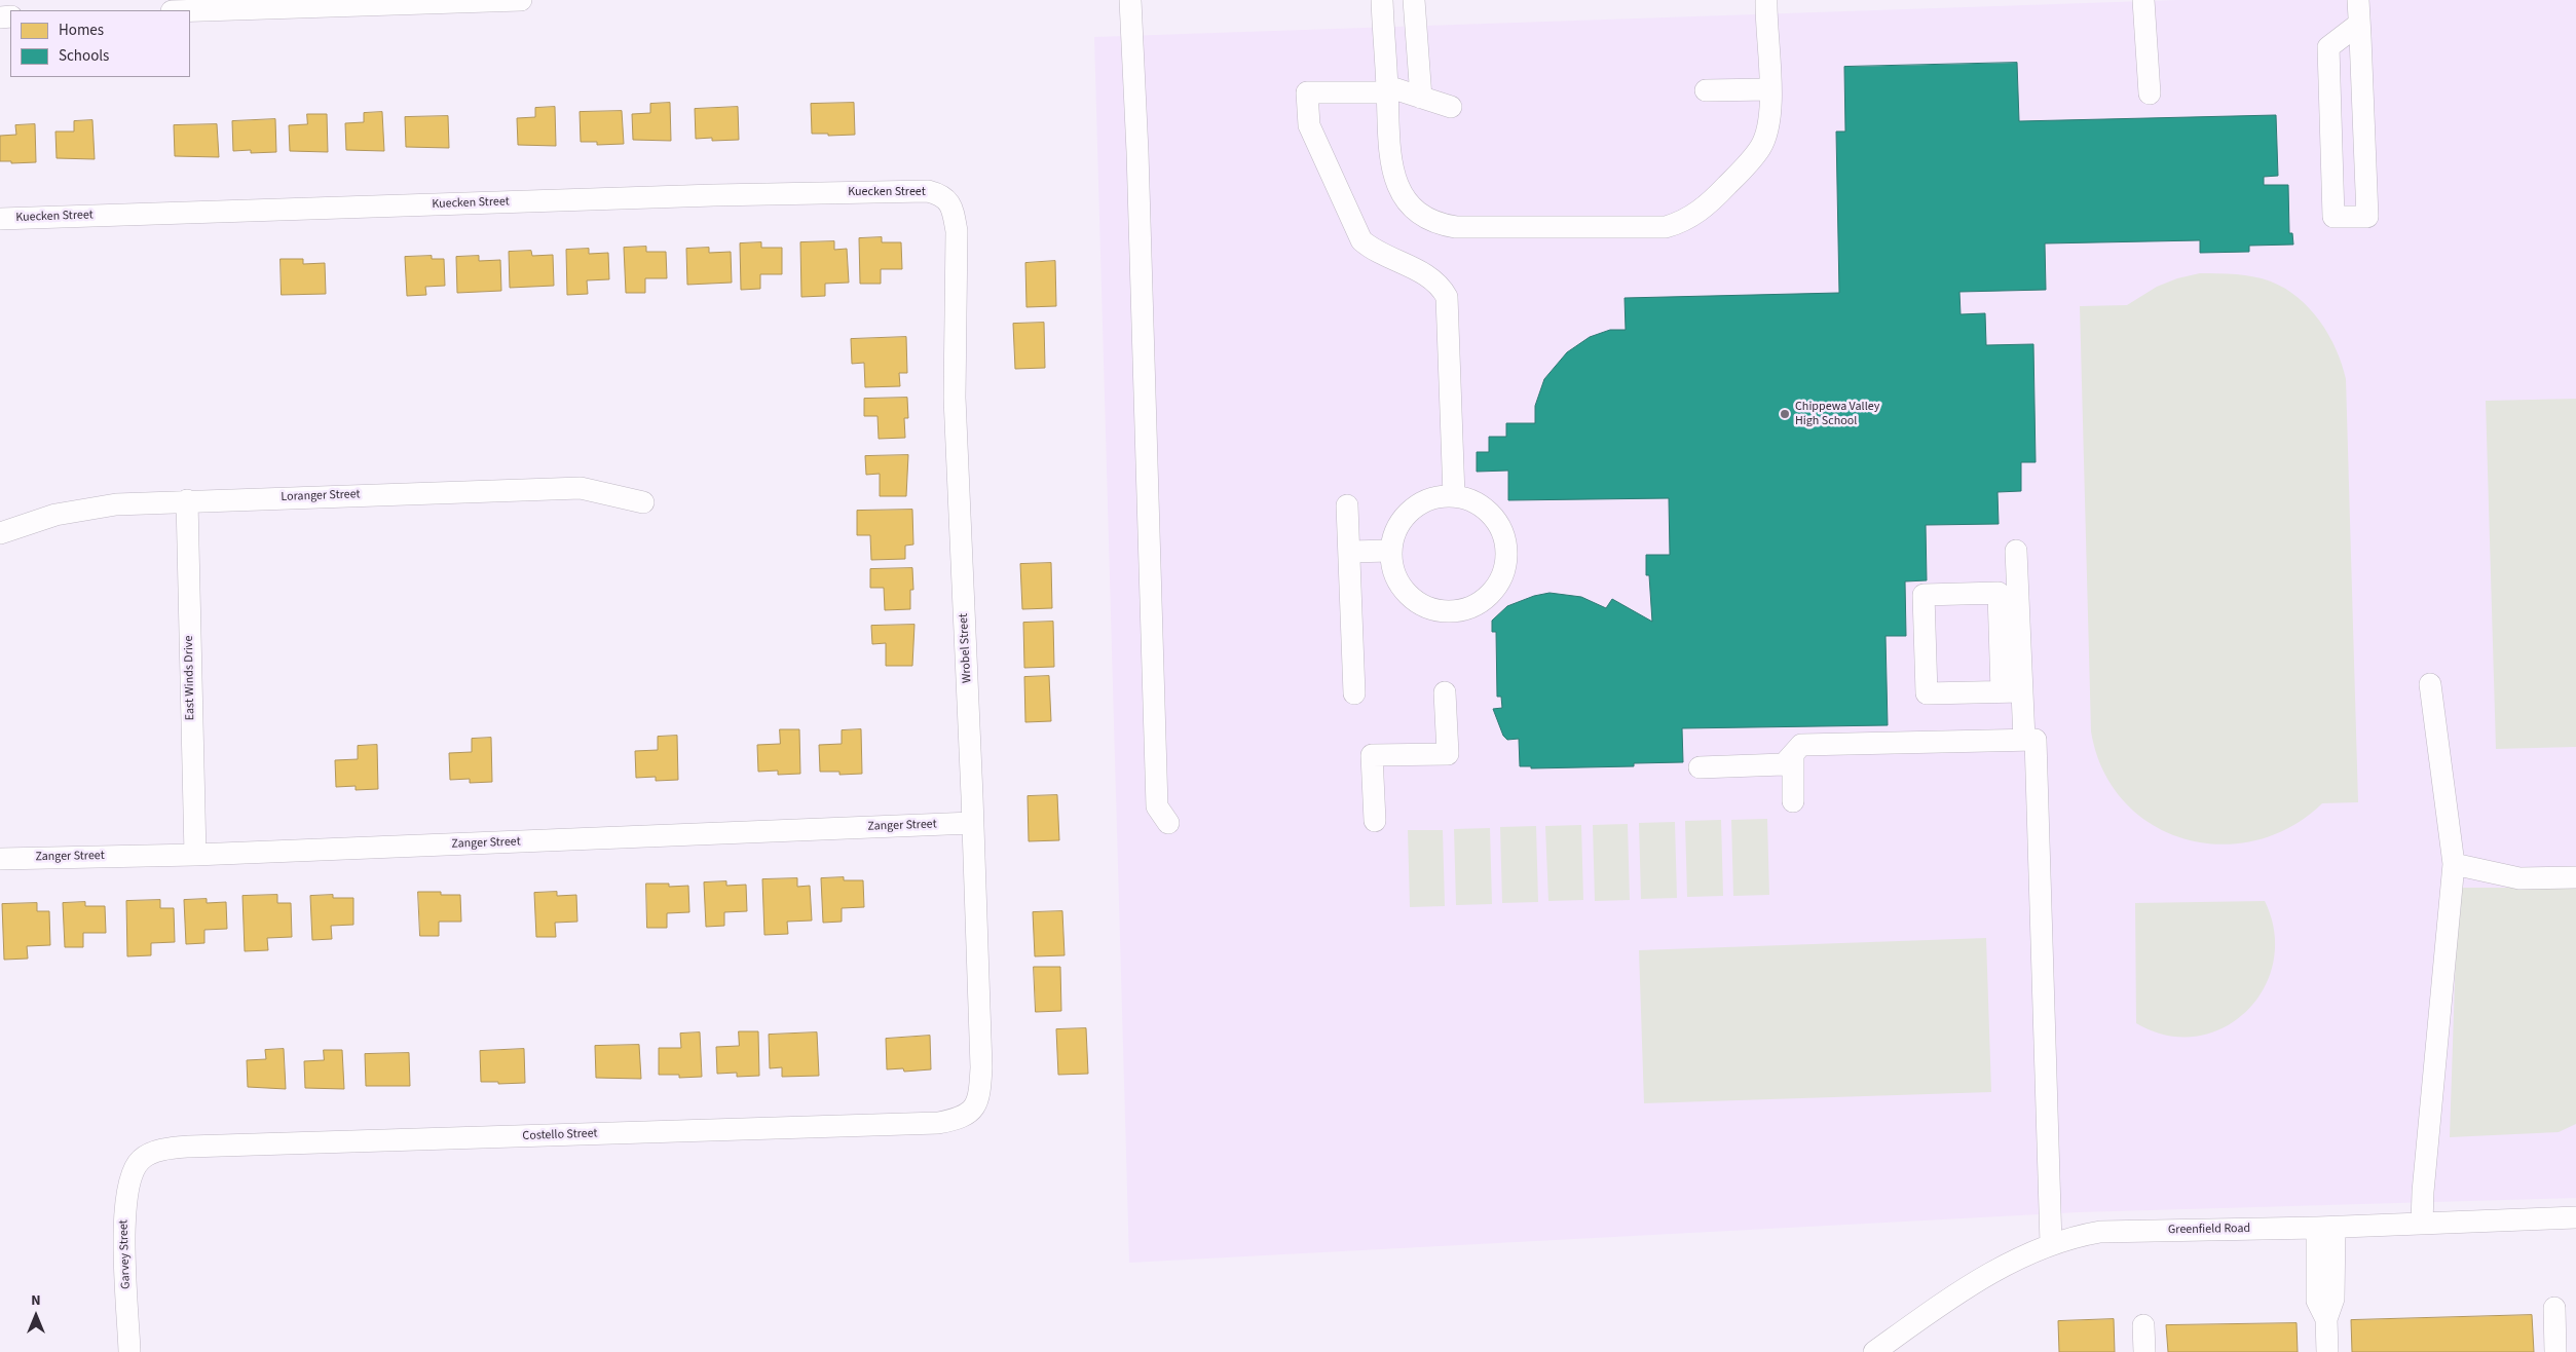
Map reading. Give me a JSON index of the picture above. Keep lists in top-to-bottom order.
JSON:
{
  "streets": {
    "street": [
      "Kuecken Street",
      "Loranger Street",
      "Wrobel Street",
      "East Winds Drive",
      "Zanger Street",
      "Costello Street",
      "Greenfield Road",
      "Garvey Street"
    ]
  },
  "crossings": [
    ["Kuecken Street", "Wrobel Street"],
    ["Loranger Street", "East Winds Drive"],
    ["Wrobel Street", "Zanger Street"],
    ["Wrobel Street", "Costello Street"],
    ["East Winds Drive", "Zanger Street"],
    ["Costello Street", "Garvey Street"]
  ],
  "places": ["Chippewa Valley High School"],
  "legend": ["Homes", "Schools"],
  "north": "top"
}
